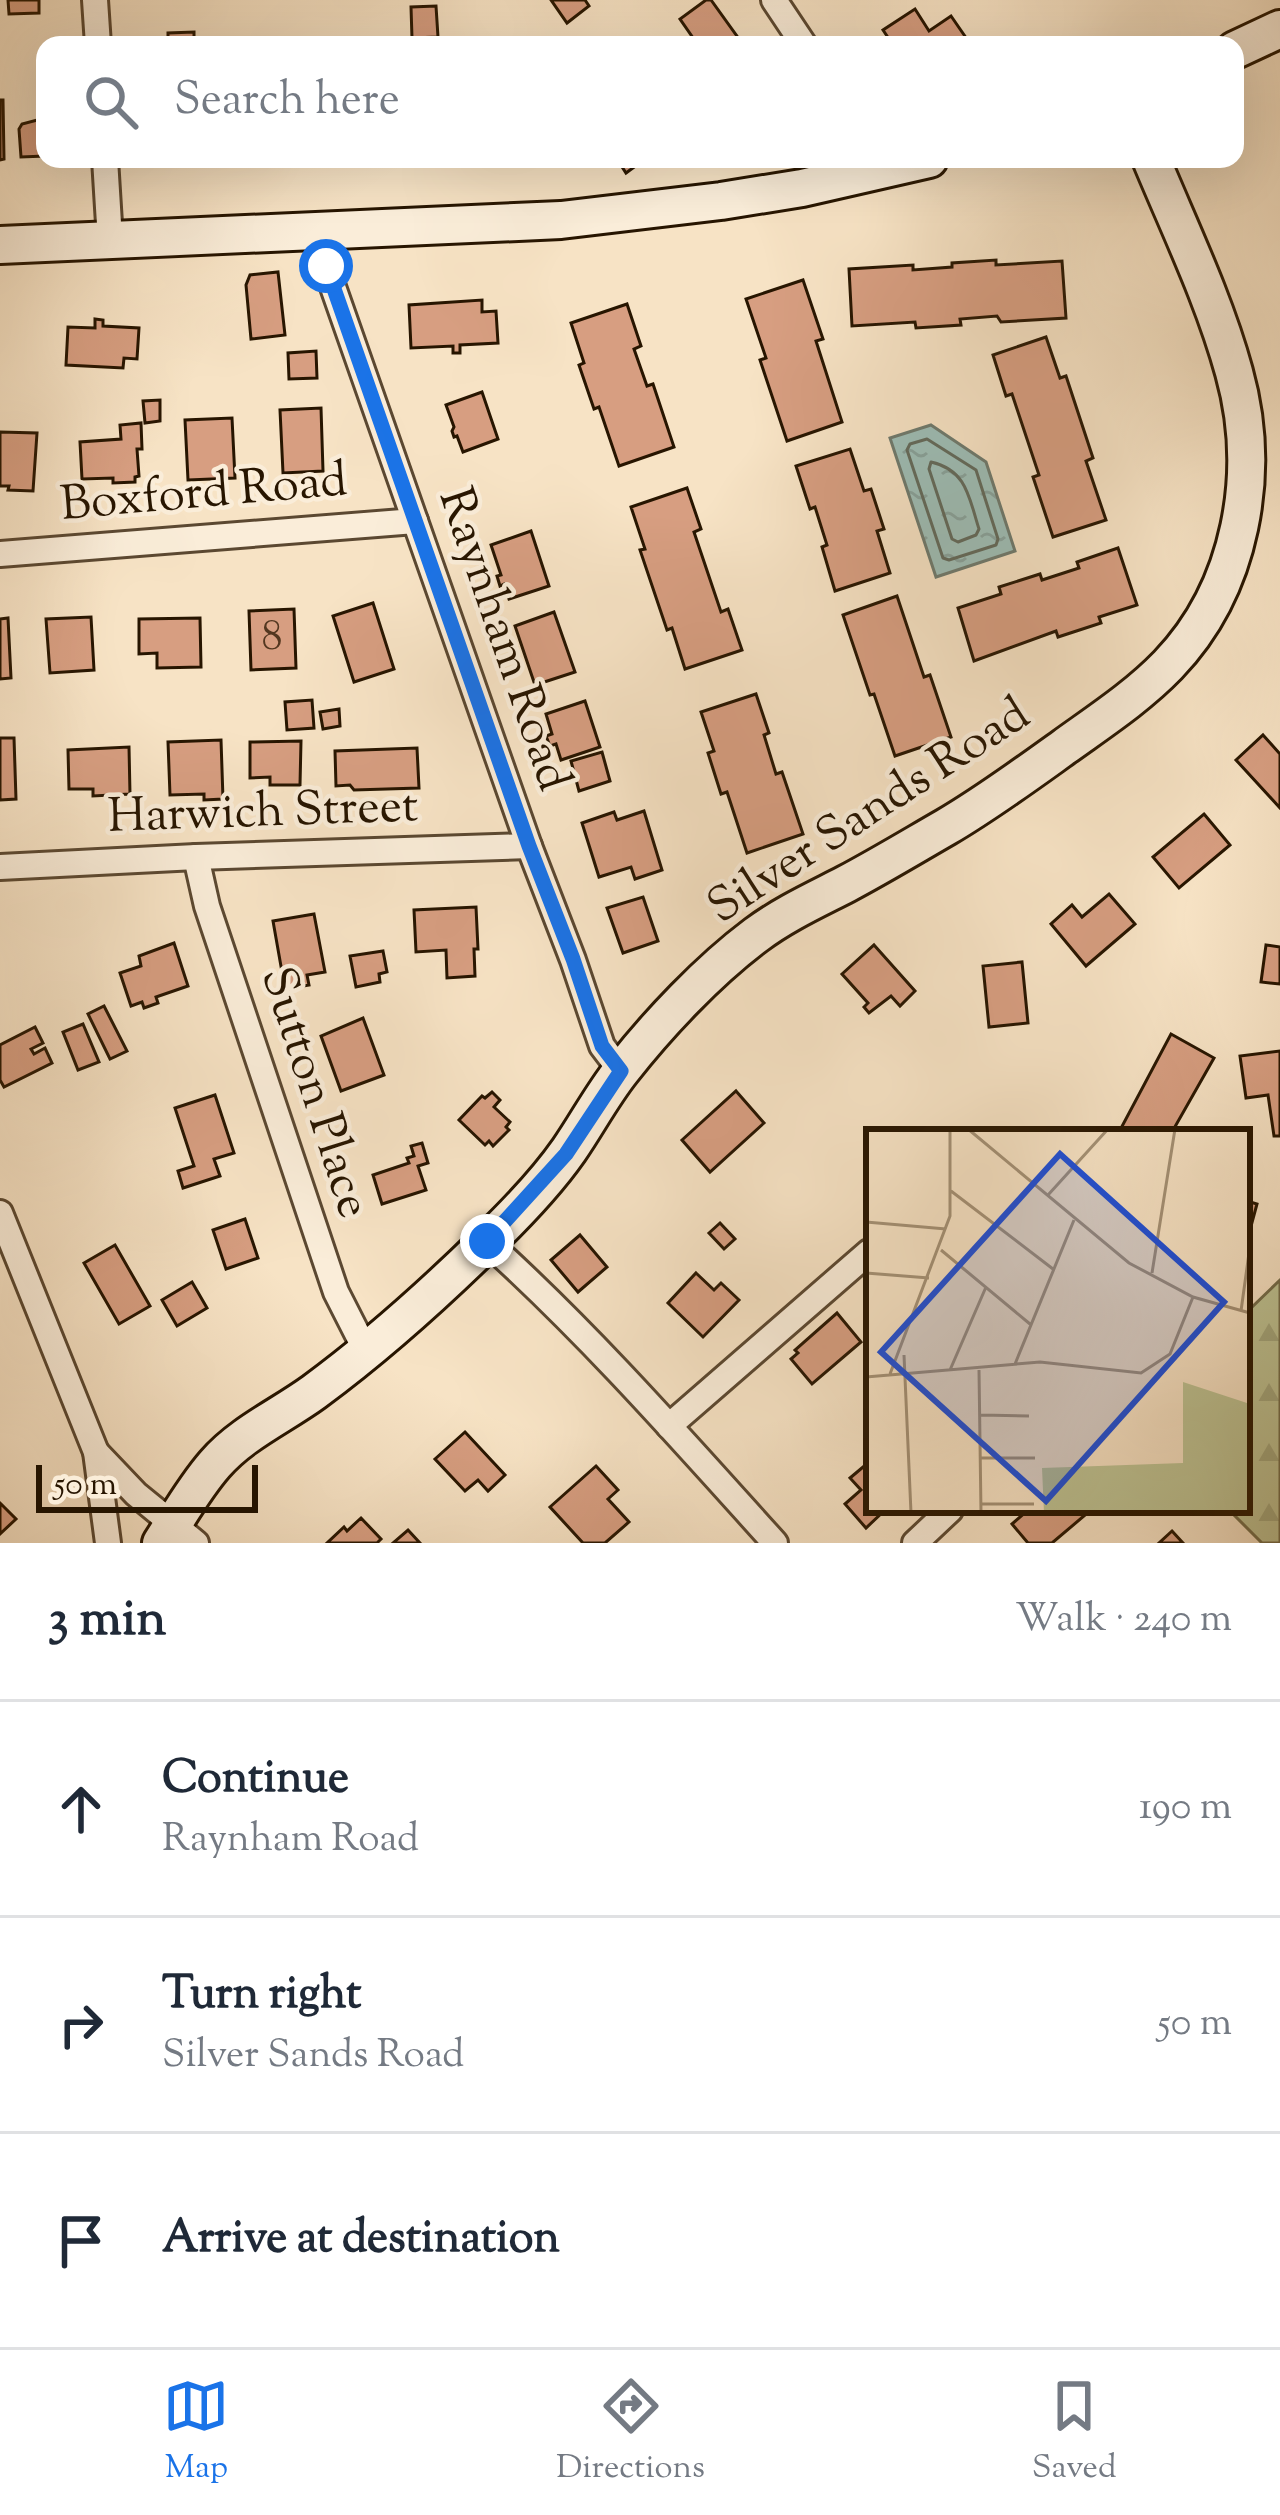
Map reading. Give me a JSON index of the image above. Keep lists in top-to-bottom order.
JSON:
{
  "streets": {
    "main road": ["Silver Sands Road"],
    "street": [
      "Boxford Road",
      "Raynham Road",
      "Harwich Street",
      "Sutton Place"
    ]
  },
  "crossings": [
    ["Boxford Road", "Raynham Road"],
    ["Raynham Road", "Silver Sands Road"],
    ["Raynham Road", "Harwich Street"],
    ["Silver Sands Road", "Sutton Place"],
    ["Harwich Street", "Sutton Place"]
  ],
  "house_numbers": ["8"],
  "scale_bar": "50 m",
  "page": {
    "search": "Search here",
    "scale": "50 m",
    "heading": ["3 min", "Walk · 240 m"],
    "list": [
      ["Continue", "Raynham Road", "190 m"],
      ["Turn right", "Silver Sands Road", "50 m"],
      "Arrive at destination"
    ],
    "nav": ["Map", "Directions", "Saved"]
  }
}
